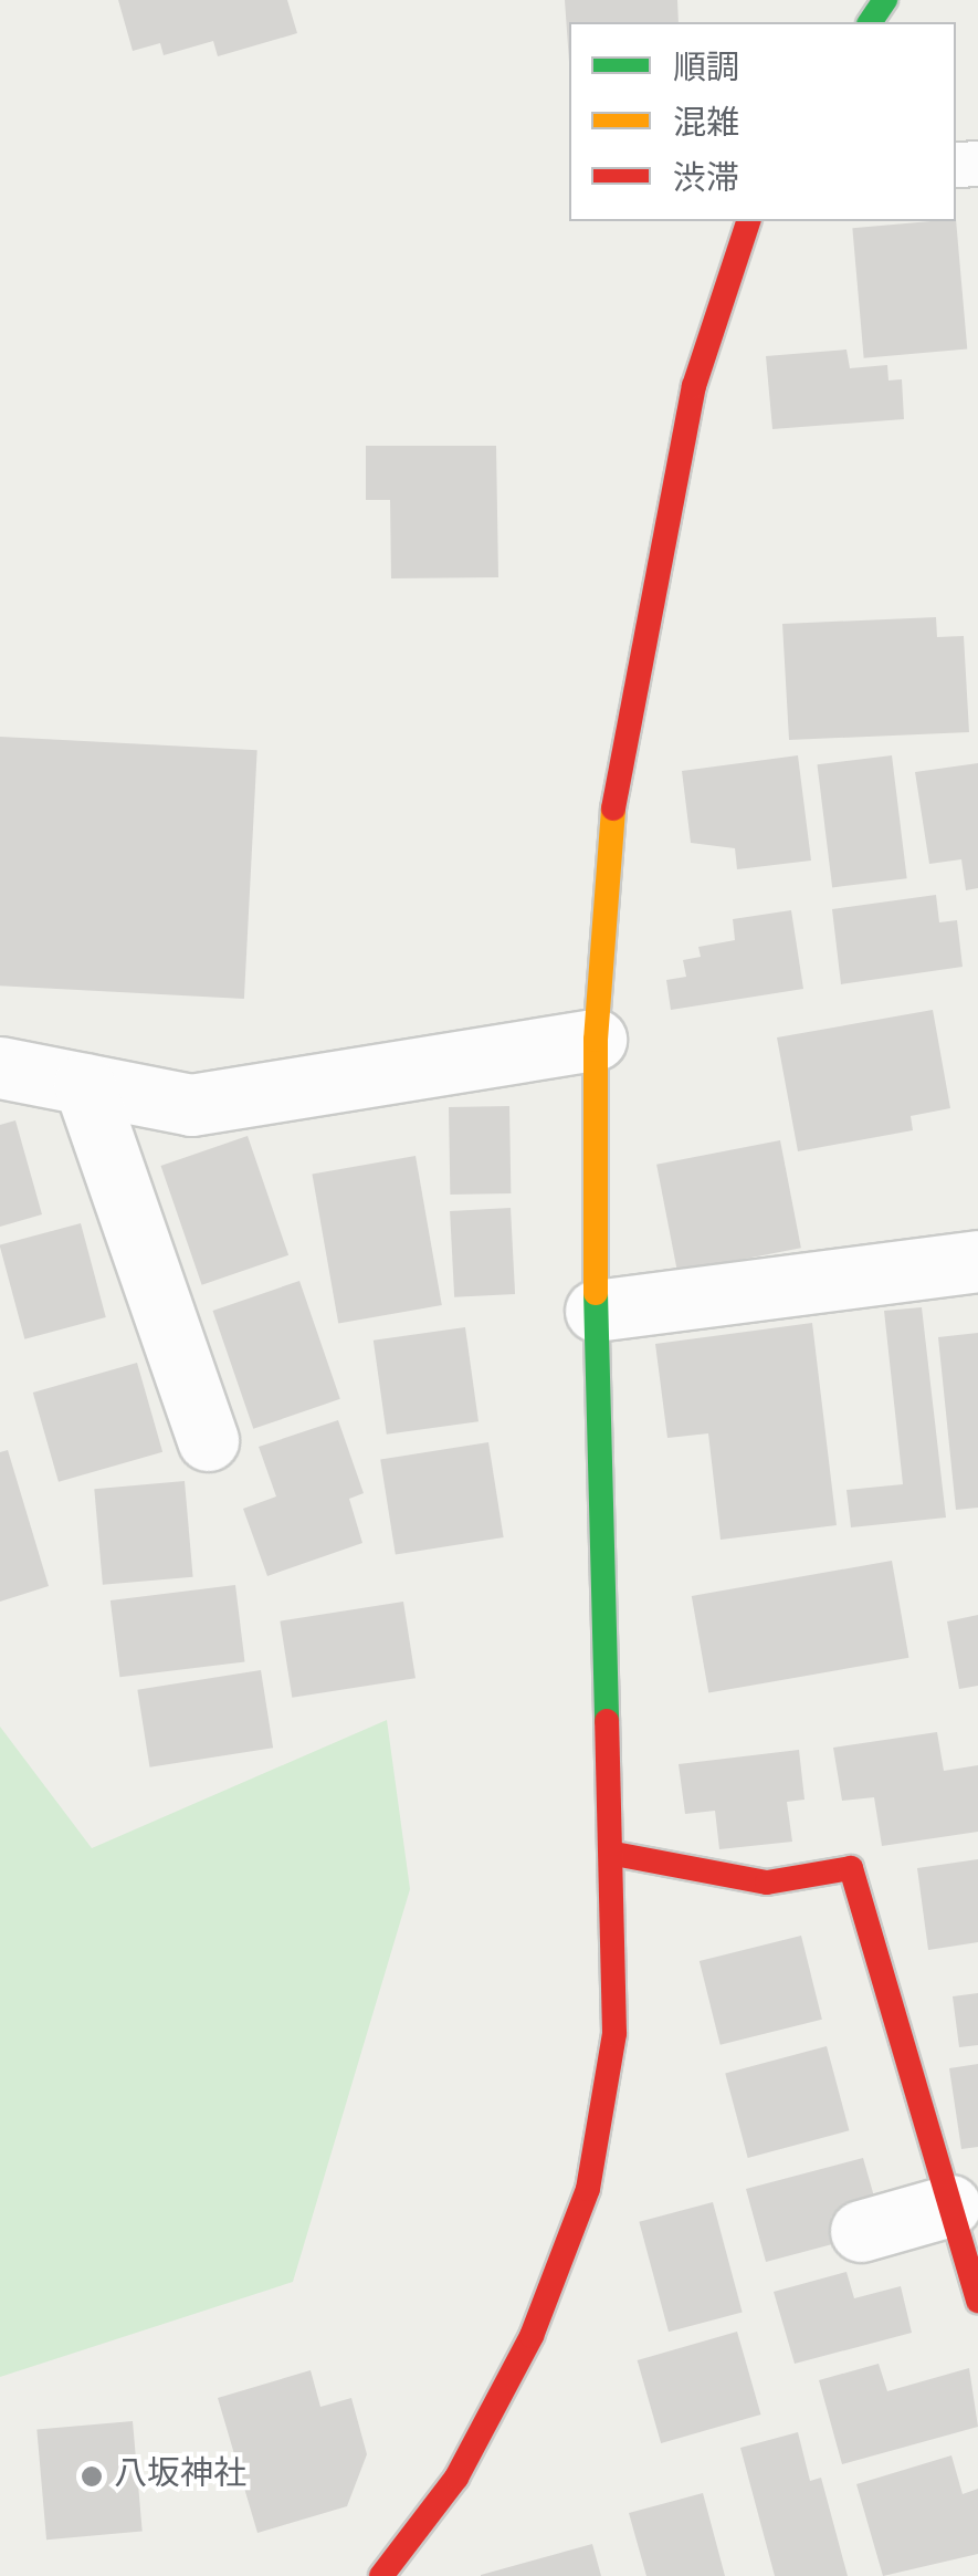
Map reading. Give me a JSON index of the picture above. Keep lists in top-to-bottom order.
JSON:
{
  "places": ["八坂神社"],
  "legend": ["順調", "混雑", "渋滞"]
}
